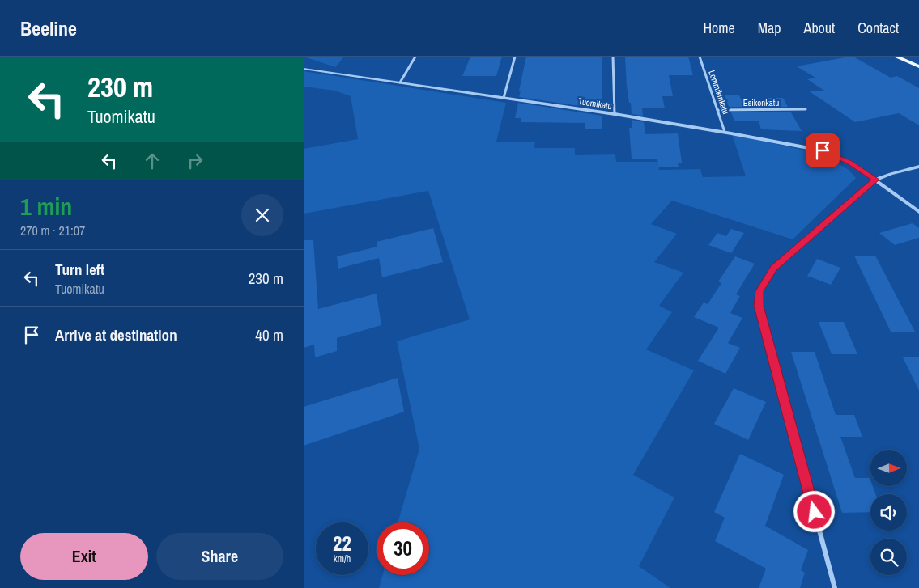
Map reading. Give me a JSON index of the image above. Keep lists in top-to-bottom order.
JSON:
{
  "streets": {
    "street": ["Lemmikinkatu", "Esikonkatu", "Tuomikatu"]
  },
  "crossings": [
    ["Lemmikinkatu", "Esikonkatu"],
    ["Lemmikinkatu", "Tuomikatu"]
  ],
  "north": "right",
  "page": {
    "header": "Beeline",
    "nav": [
      "Home",
      "Map",
      "About",
      "Contact"
    ],
    "turn": ["230 m", "Tuomikatu"],
    "heading": ["1 min", "270 m · 21:07"],
    "list": [
      {
        "name": "Turn left",
        "note": "Tuomikatu",
        "value": "230 m"
      },
      {
        "name": "Arrive at destination",
        "value": "40 m"
      }
    ],
    "speed": "22 km/h",
    "limit": "30",
    "buttons": ["Exit", "Share"]
  }
}
